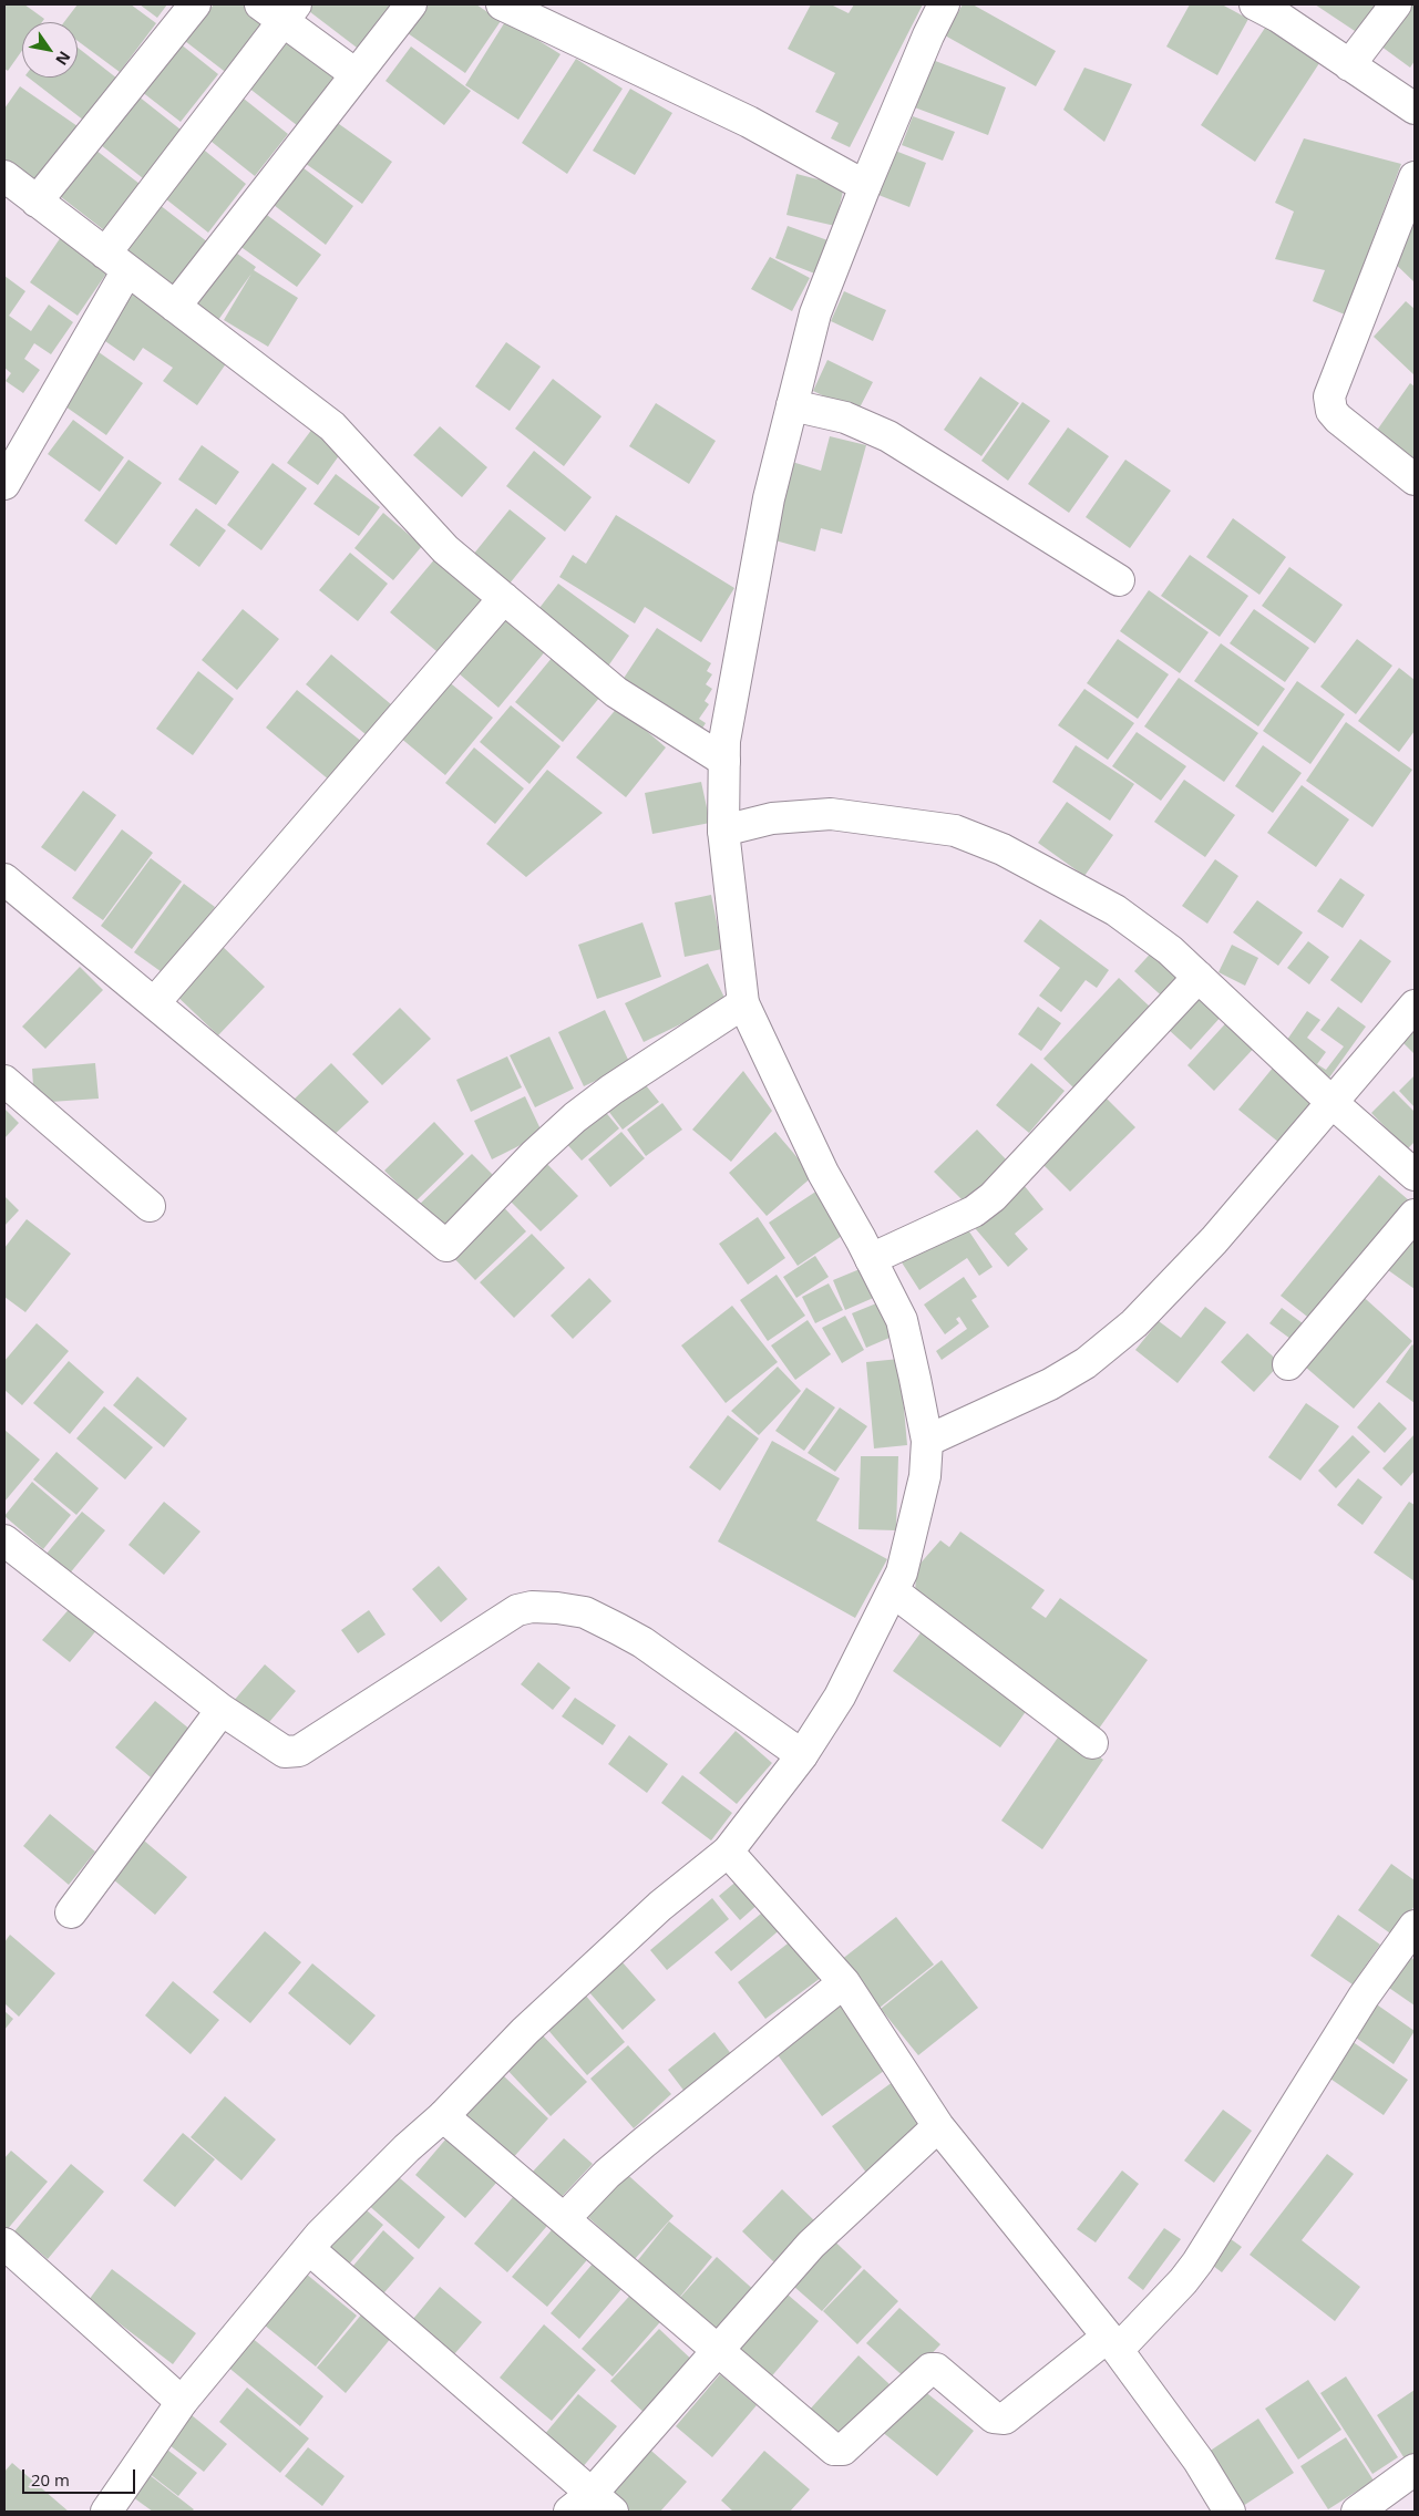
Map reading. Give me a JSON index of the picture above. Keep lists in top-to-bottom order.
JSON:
{
  "scale_bar": "20 m",
  "north": "bottom right"
}
